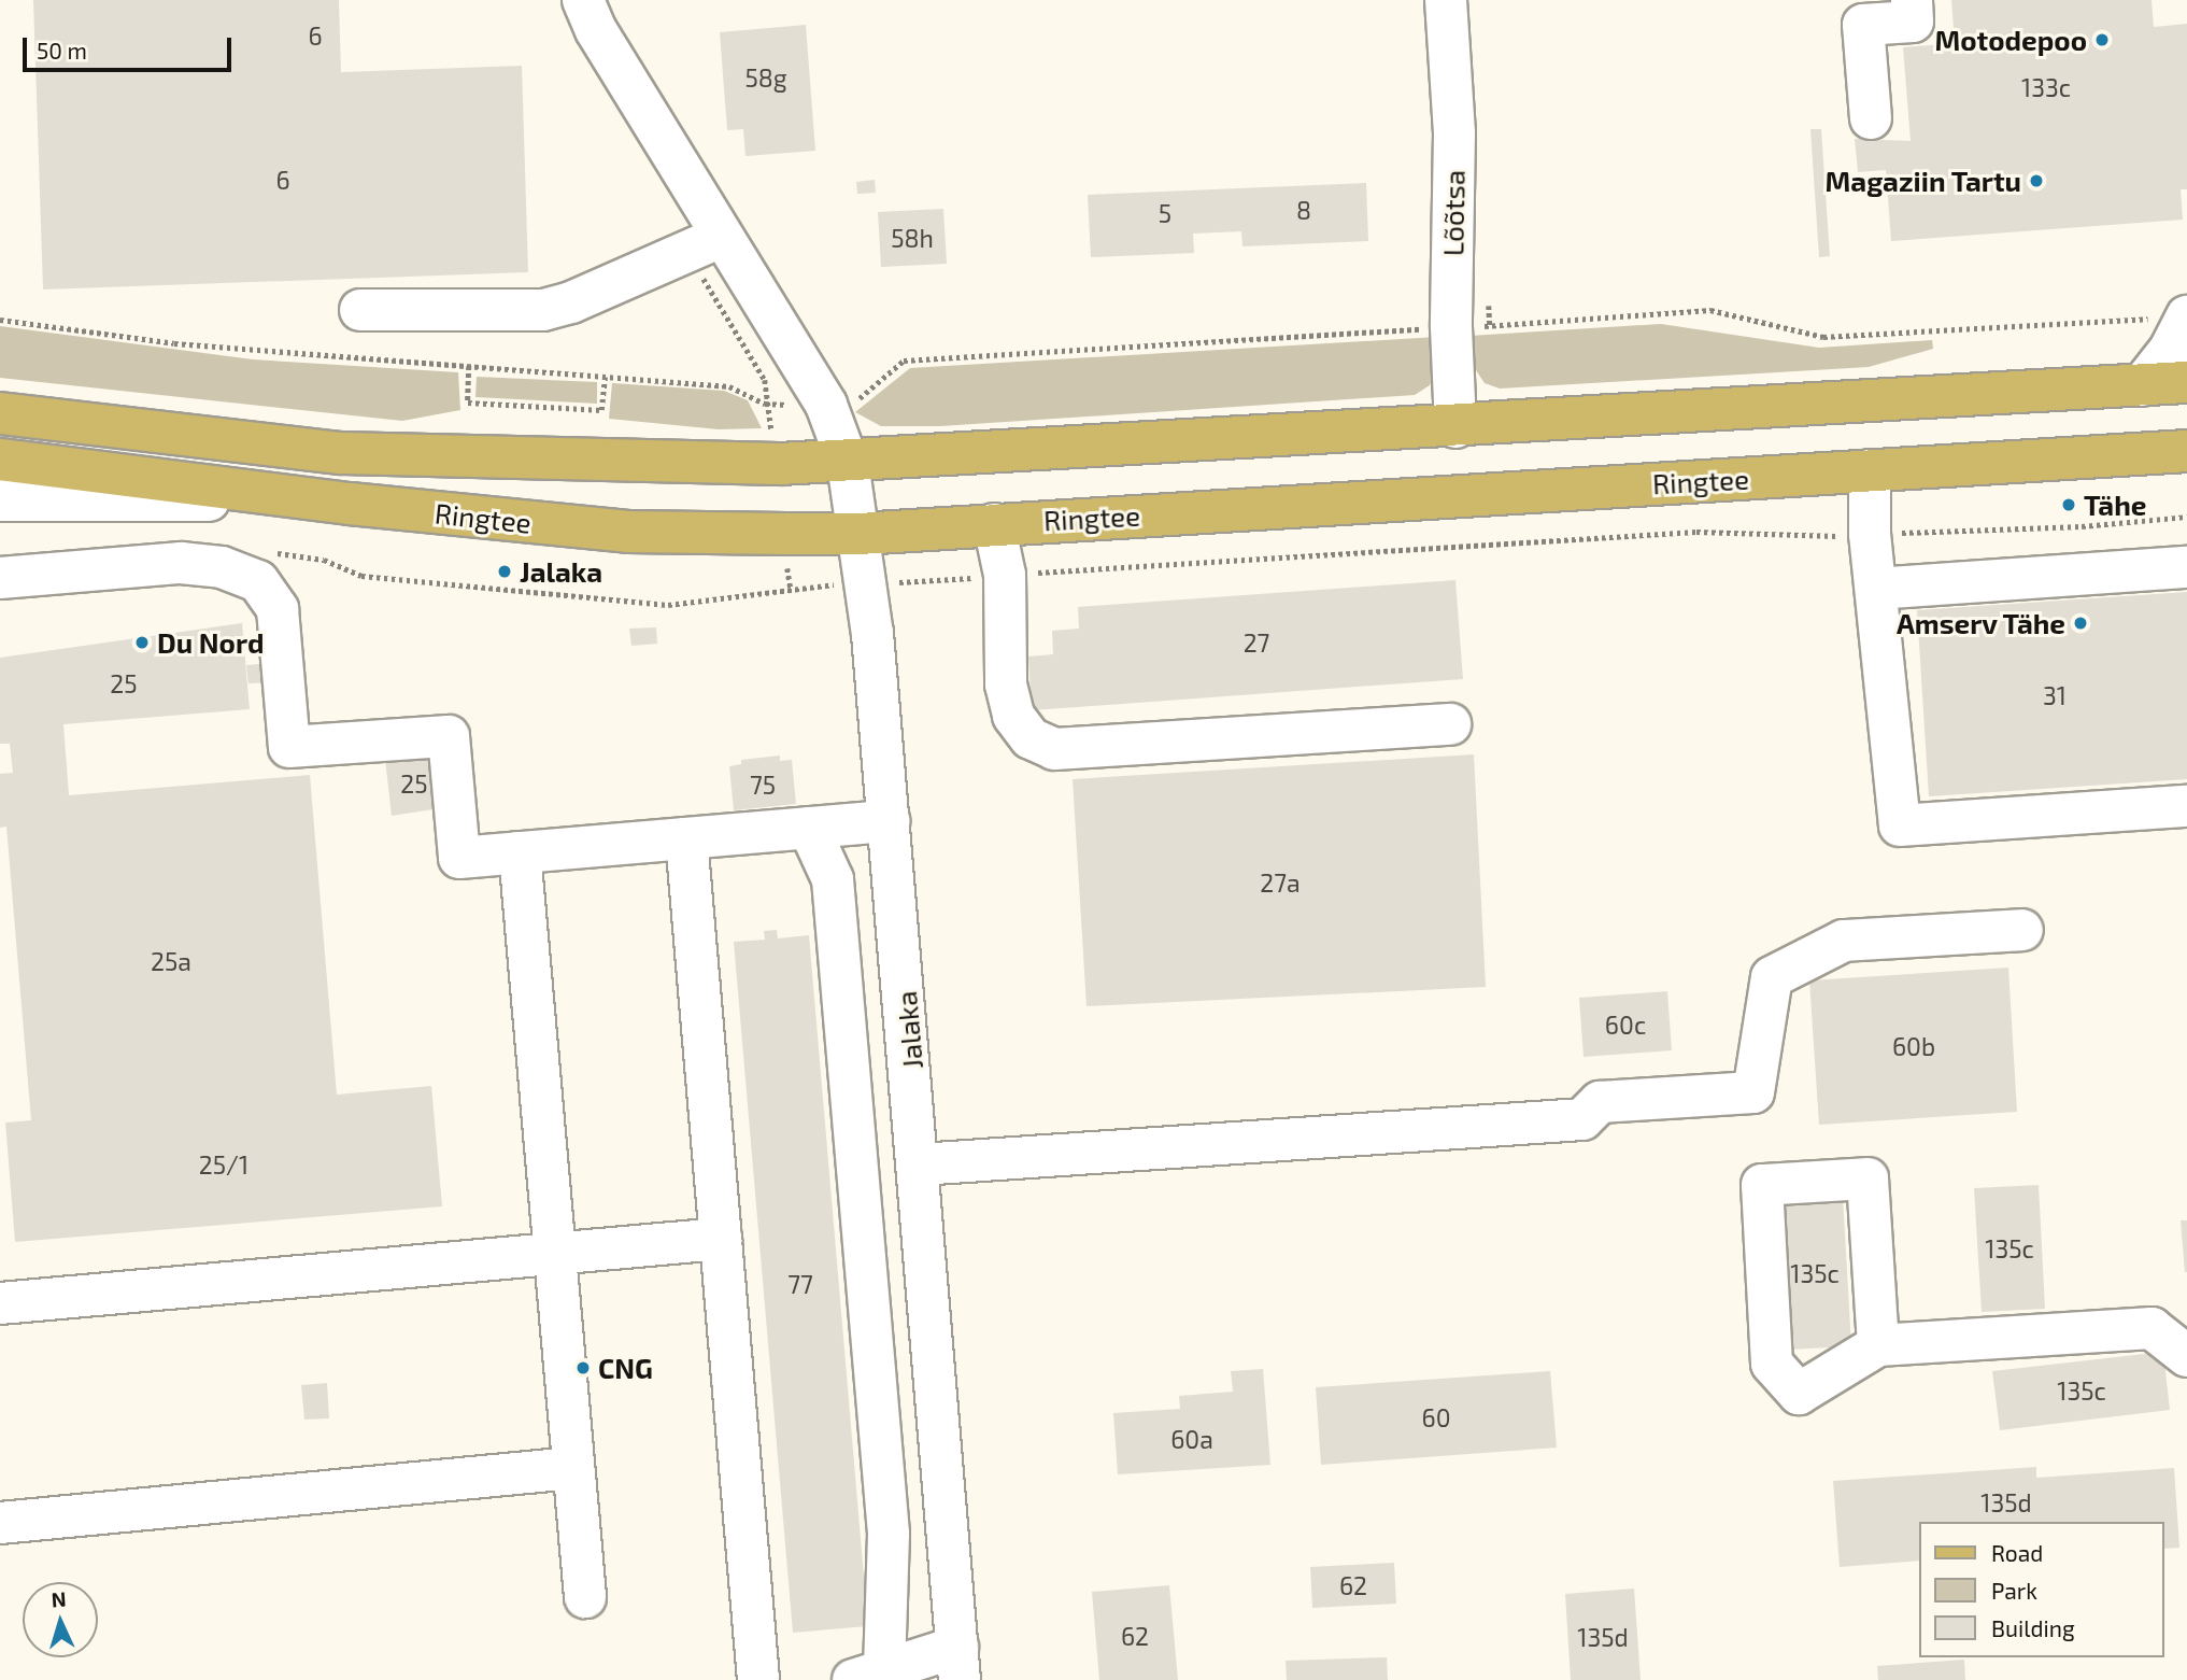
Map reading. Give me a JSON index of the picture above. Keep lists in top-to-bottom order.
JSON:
{
  "streets": {
    "main road": ["Ringtee"],
    "street": ["Lõõtsa", "Jalaka"]
  },
  "crossings": [
    ["Lõõtsa", "Ringtee"],
    ["Ringtee", "Jalaka"]
  ],
  "places": [
    "Motodepoo",
    "Magaziin Tartu",
    "Tähe",
    "Jalaka",
    "Amserv Tähe",
    "Du Nord",
    "CNG"
  ],
  "house_numbers": [
    "6",
    "58g",
    "133c",
    "6",
    "8",
    "5",
    "58h",
    "27",
    "25",
    "31",
    "25",
    "75",
    "27a",
    "25a",
    "60c",
    "60b",
    "25/1",
    "135c",
    "135c",
    "77",
    "135c",
    "60",
    "60a",
    "135d",
    "62",
    "62",
    "135d"
  ],
  "legend": ["Road", "Park", "Building"],
  "scale_bar": "50 m",
  "north": "top"
}
